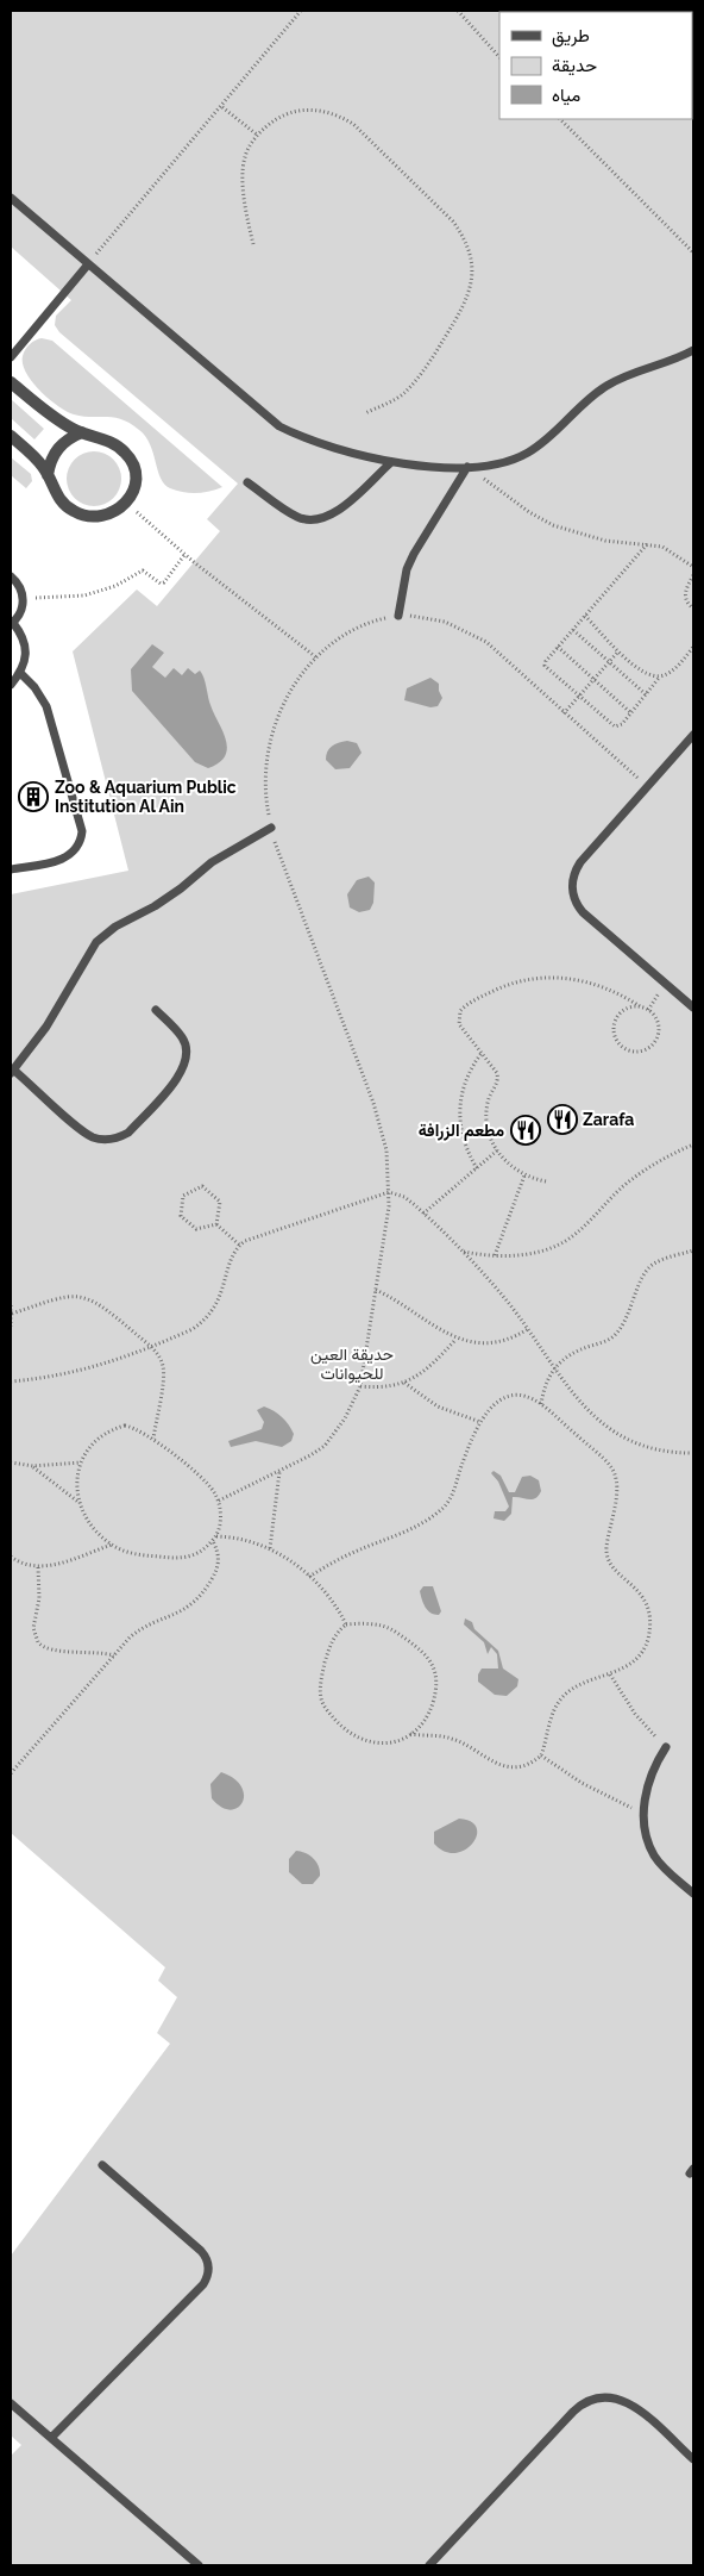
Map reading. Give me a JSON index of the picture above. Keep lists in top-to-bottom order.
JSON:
{
  "parks": ["حديقة العين للحيوانات"],
  "places": {
    "building": ["Zoo & Aquarium Public Institution Al Ain"],
    "restaurant": ["Zarafa", "مطعم الزرافة"]
  },
  "legend": ["طريق", "حديقة", "مياه"]
}
